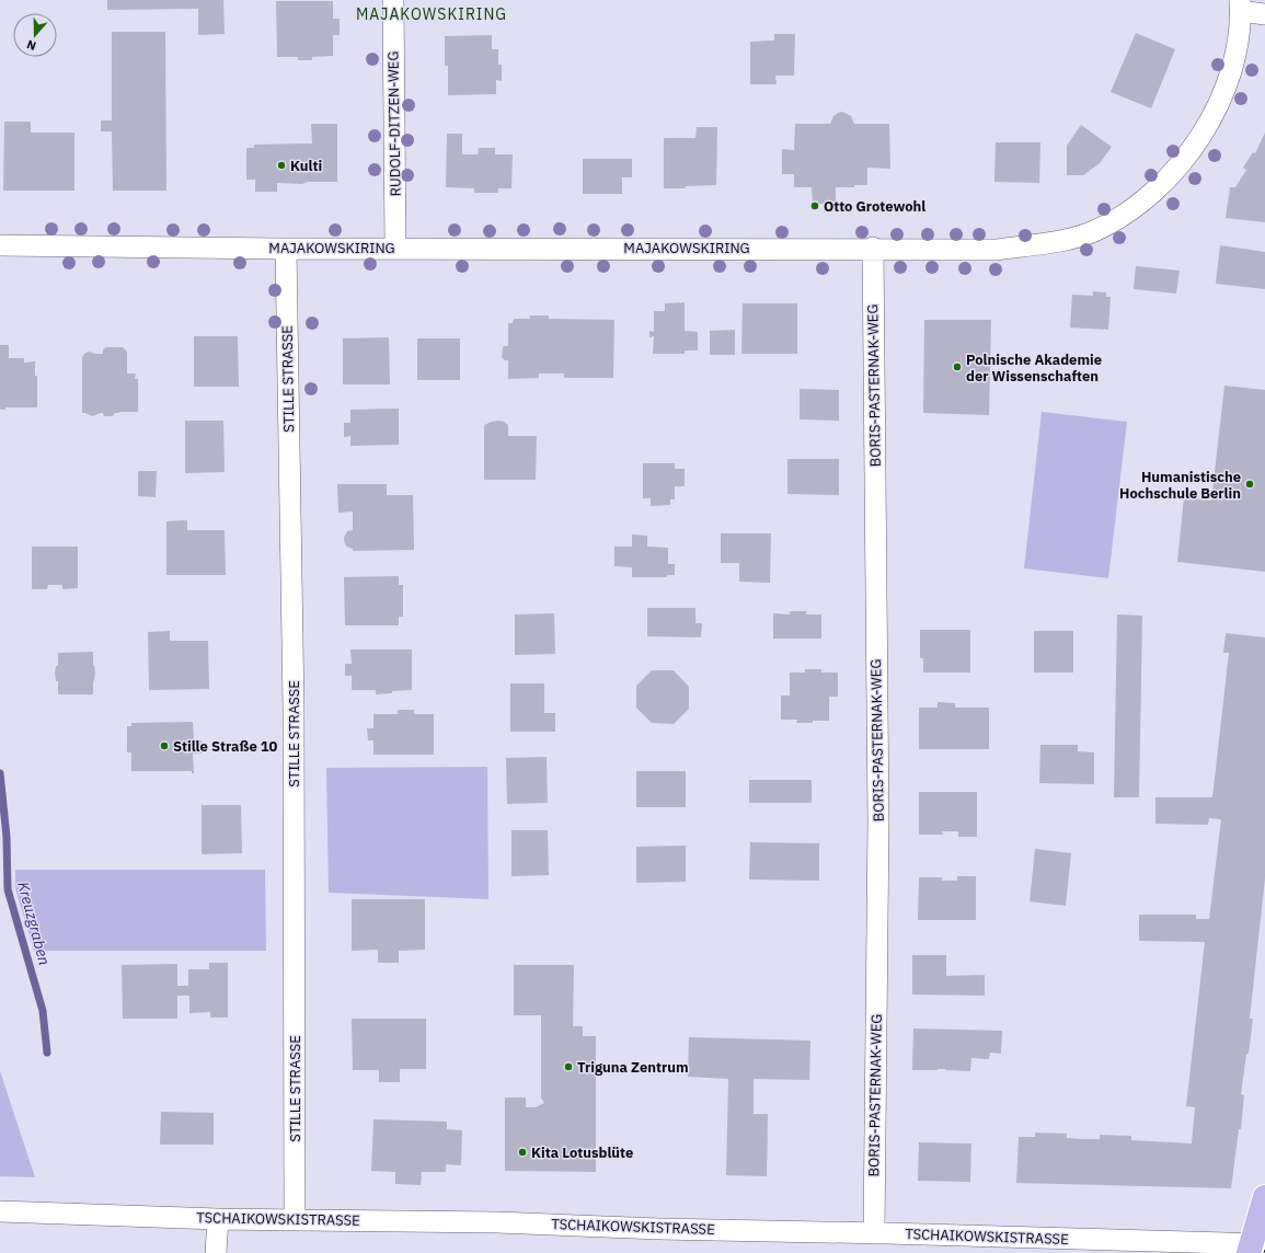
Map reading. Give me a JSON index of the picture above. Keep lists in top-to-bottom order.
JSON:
{
  "streets": {
    "street": [
      "RUDOLF-DITZEN-WEG",
      "MAJAKOWSKIRING",
      "STILLE STRASSE",
      "BORIS-PASTERNAK-WEG",
      "TSCHAIKOWSKISTRASSE"
    ]
  },
  "crossings": [
    ["RUDOLF-DITZEN-WEG", "MAJAKOWSKIRING"],
    ["MAJAKOWSKIRING", "STILLE STRASSE"],
    ["MAJAKOWSKIRING", "BORIS-PASTERNAK-WEG"],
    ["STILLE STRASSE", "TSCHAIKOWSKISTRASSE"],
    ["BORIS-PASTERNAK-WEG", "TSCHAIKOWSKISTRASSE"]
  ],
  "districts": ["MAJAKOWSKIRING"],
  "water": ["Kreuzgraben"],
  "places": [
    "Kulti",
    "Otto Grotewohl",
    "Polnische Akademie der Wissenschaften",
    "Humanistische Hochschule Berlin",
    "Stille Straße 10",
    "Triguna Zentrum",
    "Kita Lotusblüte"
  ],
  "north": "bottom"
}
